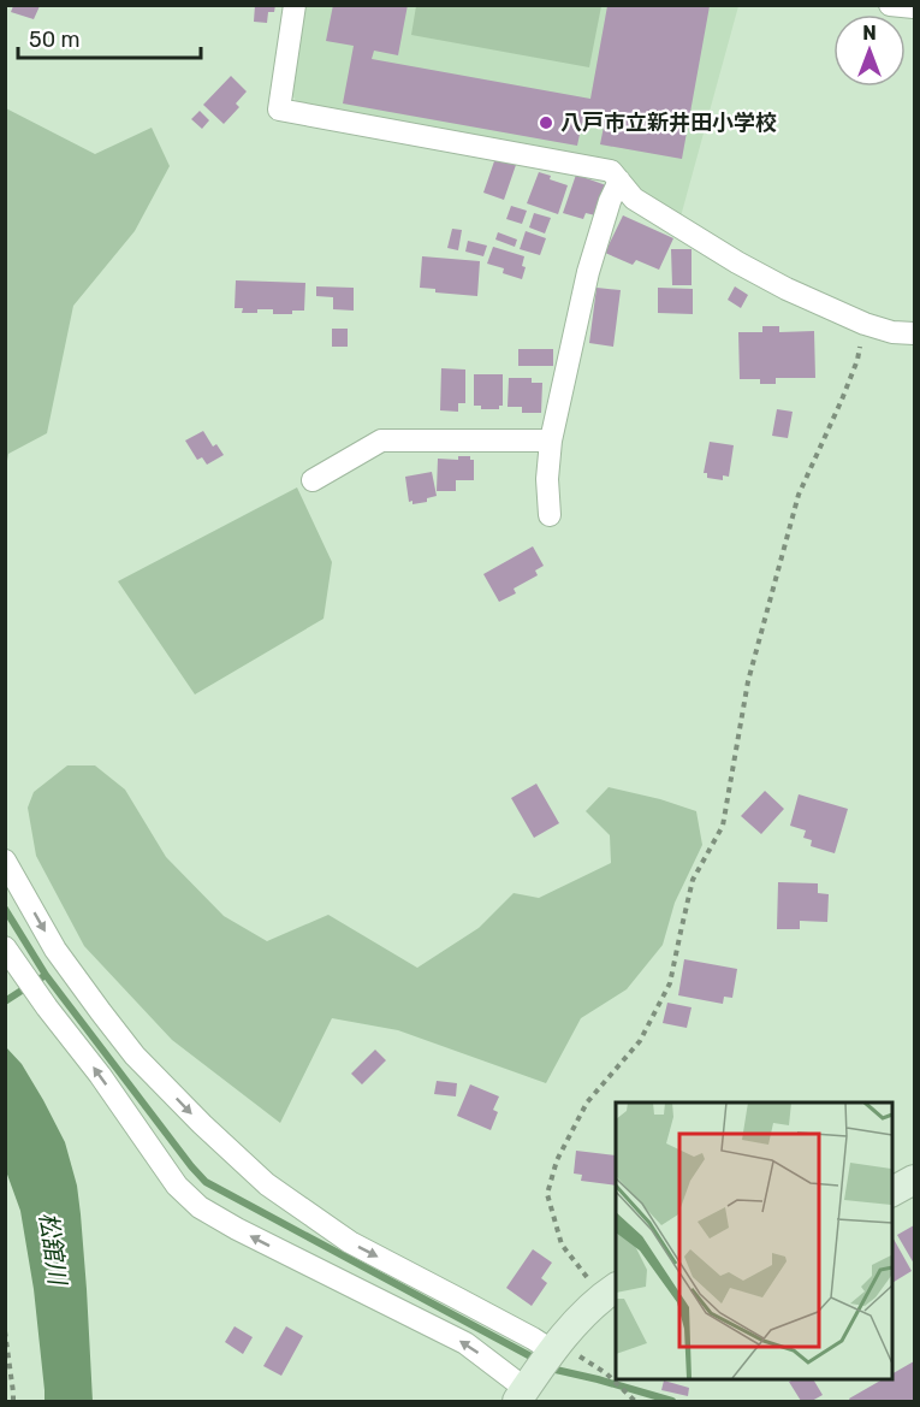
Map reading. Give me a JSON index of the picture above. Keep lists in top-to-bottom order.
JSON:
{
  "water": ["松舘川"],
  "places": ["八戸市立新井田小学校"],
  "scale_bar": "50 m",
  "north": "top"
}
